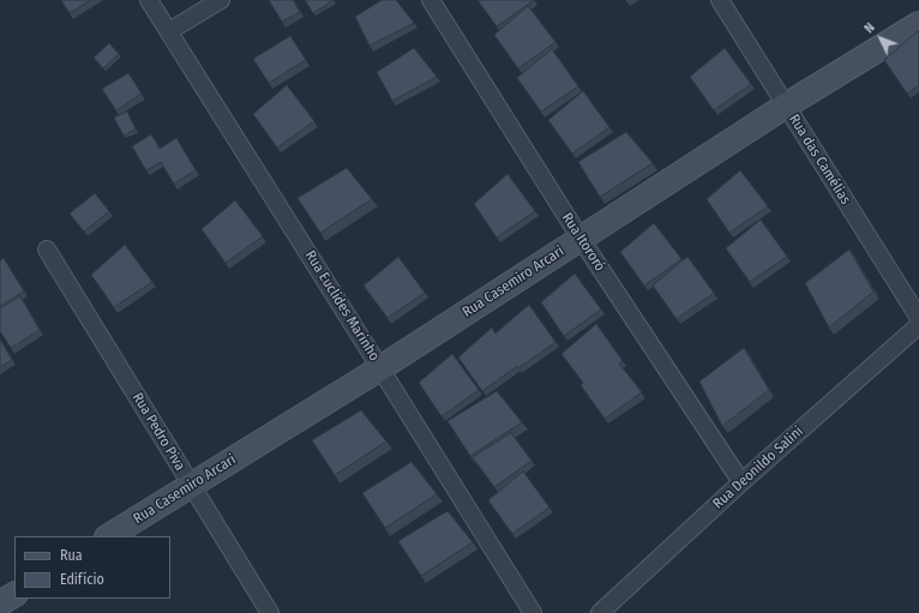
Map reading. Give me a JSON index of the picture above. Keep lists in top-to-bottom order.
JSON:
{
  "streets": {
    "street": [
      "Rua das Camélias",
      "Rua Itororó",
      "Rua Casemiro Arcari",
      "Rua Euclides Marinho",
      "Rua Pedro Piva",
      "Rua Deonildo Salini"
    ]
  },
  "crossings": [
    ["Rua das Camélias", "Rua Casemiro Arcari"],
    ["Rua Itororó", "Rua Casemiro Arcari"],
    ["Rua Itororó", "Rua Deonildo Salini"],
    ["Rua Casemiro Arcari", "Rua Euclides Marinho"],
    ["Rua Casemiro Arcari", "Rua Pedro Piva"]
  ],
  "legend": ["Rua", "Edifício"],
  "north": "top left"
}
